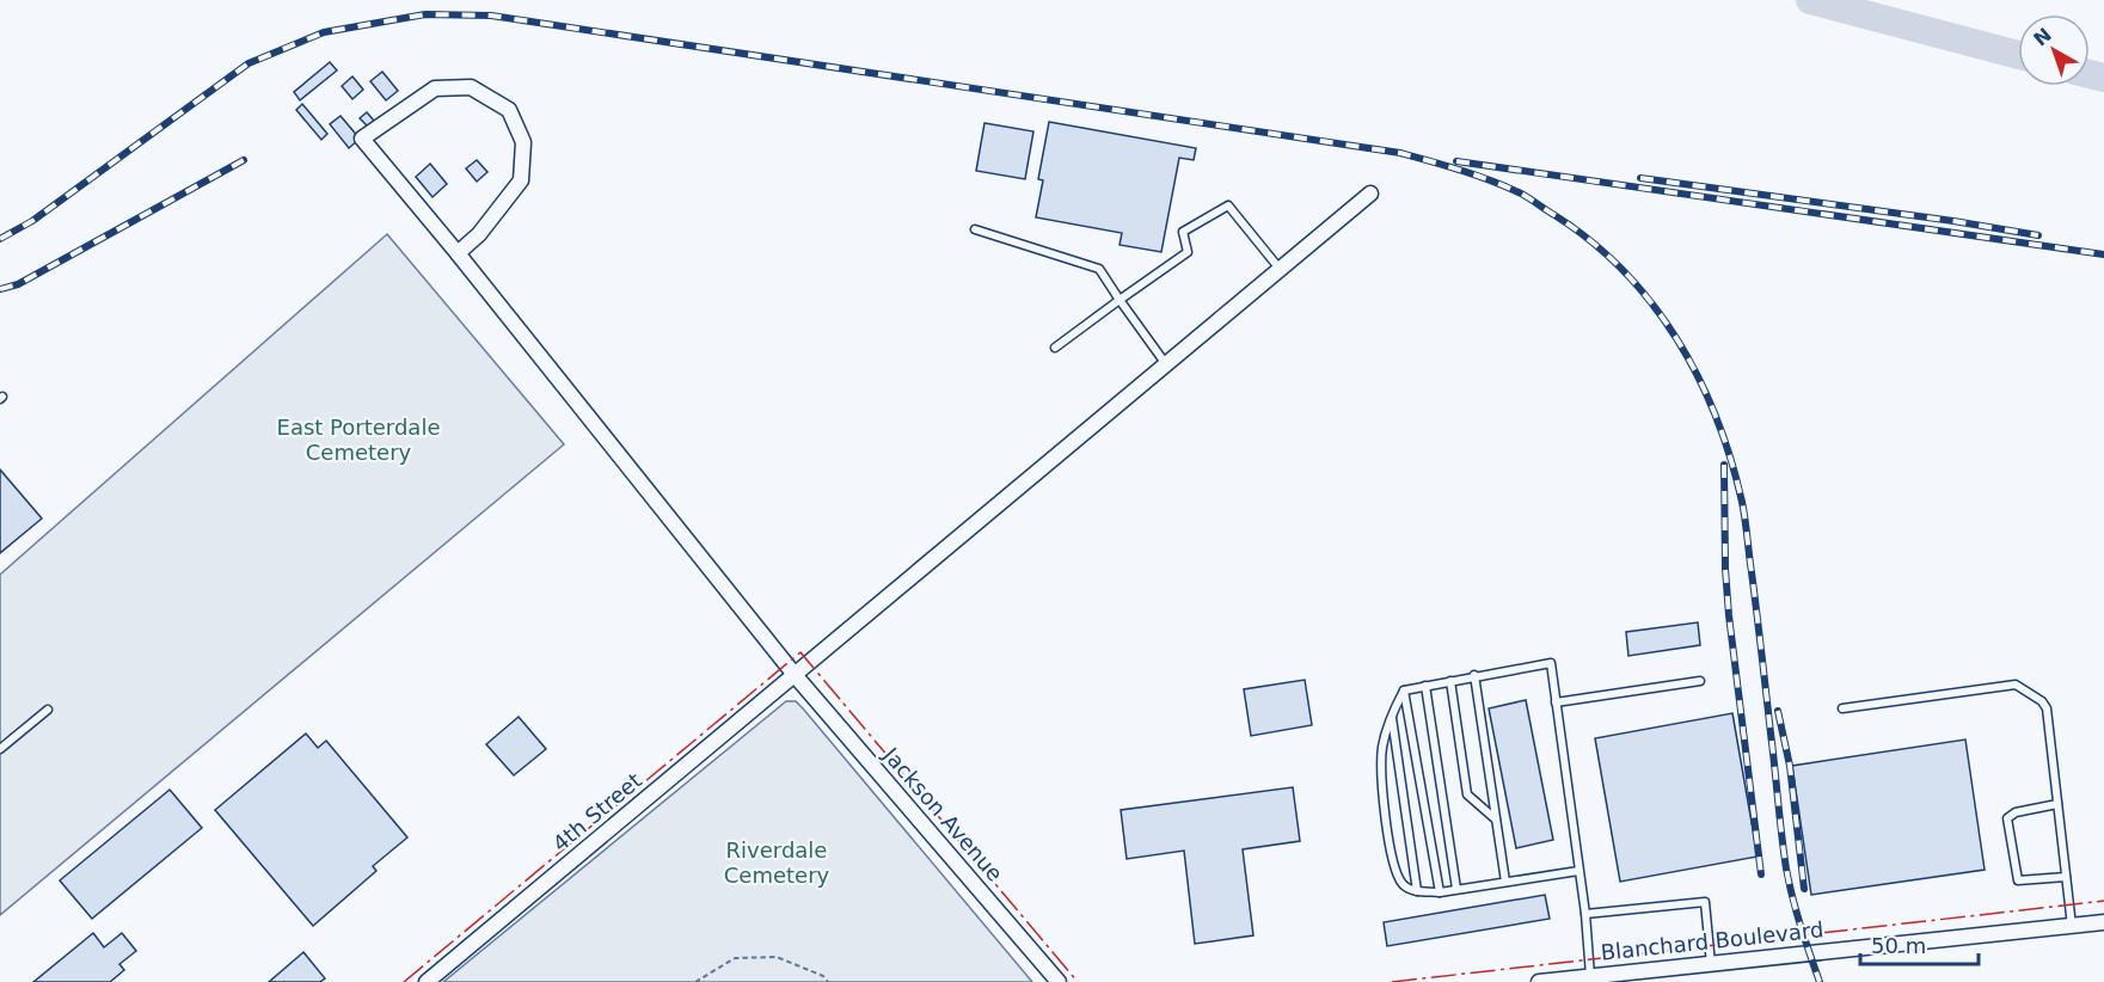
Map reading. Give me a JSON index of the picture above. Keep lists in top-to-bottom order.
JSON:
{
  "streets": {
    "street": ["4th Street", "Jackson Avenue", "Blanchard Boulevard"]
  },
  "crossings": [
    ["4th Street", "Jackson Avenue"]
  ],
  "parks": ["East Porterdale Cemetery", "Riverdale Cemetery"],
  "scale_bar": "50 m",
  "north": "top left"
}
